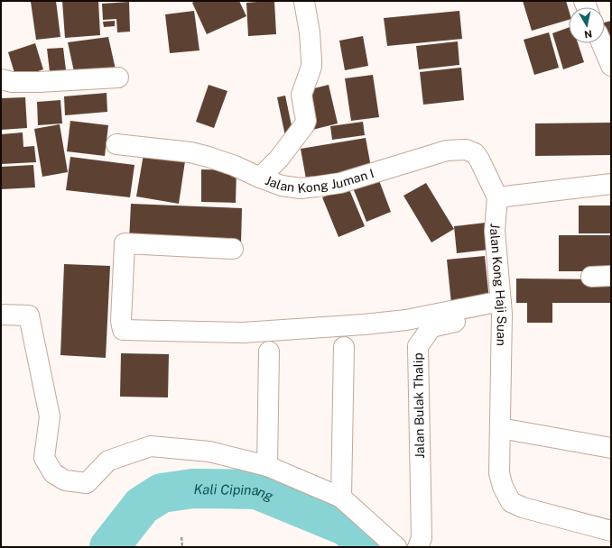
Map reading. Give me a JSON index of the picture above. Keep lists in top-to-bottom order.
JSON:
{
  "streets": {
    "street": ["Jalan Kong Juman I", "Jalan Kong Haji Suan", "Jalan Bulak Thalip"]
  },
  "crossings": [
    ["Jalan Kong Juman I", "Jalan Kong Haji Suan"],
    ["Jalan Kong Haji Suan", "Jalan Bulak Thalip"]
  ],
  "water": ["Kali Cipinang"],
  "north": "bottom"
}
